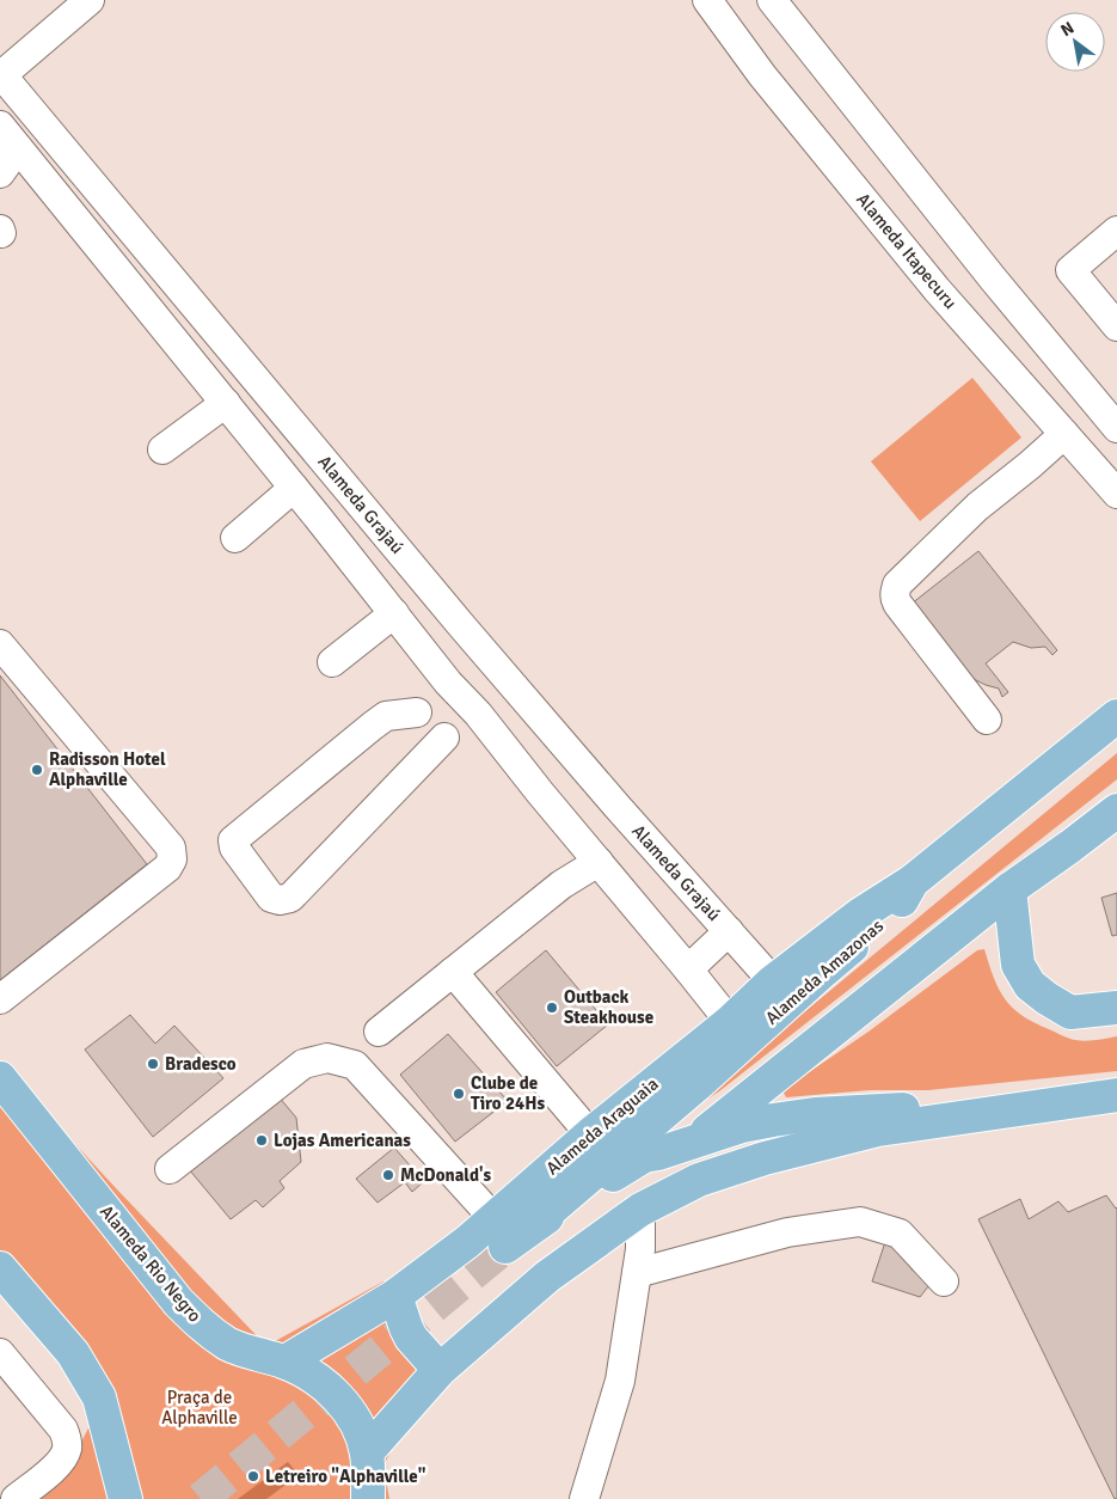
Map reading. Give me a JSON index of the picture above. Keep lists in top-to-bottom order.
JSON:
{
  "streets": {
    "main road": ["Alameda Amazonas", "Alameda Araguaia", "Alameda Rio Negro"],
    "street": ["Alameda Itapecuru", "Alameda Grajaú"]
  },
  "crossings": [
    ["Alameda Grajaú", "Alameda Araguaia"],
    ["Alameda Amazonas", "Alameda Araguaia"],
    ["Alameda Araguaia", "Alameda Rio Negro"]
  ],
  "parks": ["Praça de Alphaville"],
  "places": [
    "Radisson Hotel Alphaville",
    "Outback Steakhouse",
    "Bradesco",
    "Clube de Tiro 24Hs",
    "Lojas Americanas",
    "McDonald's",
    "Letreiro \"Alphaville\""
  ],
  "north": "top left"
}
